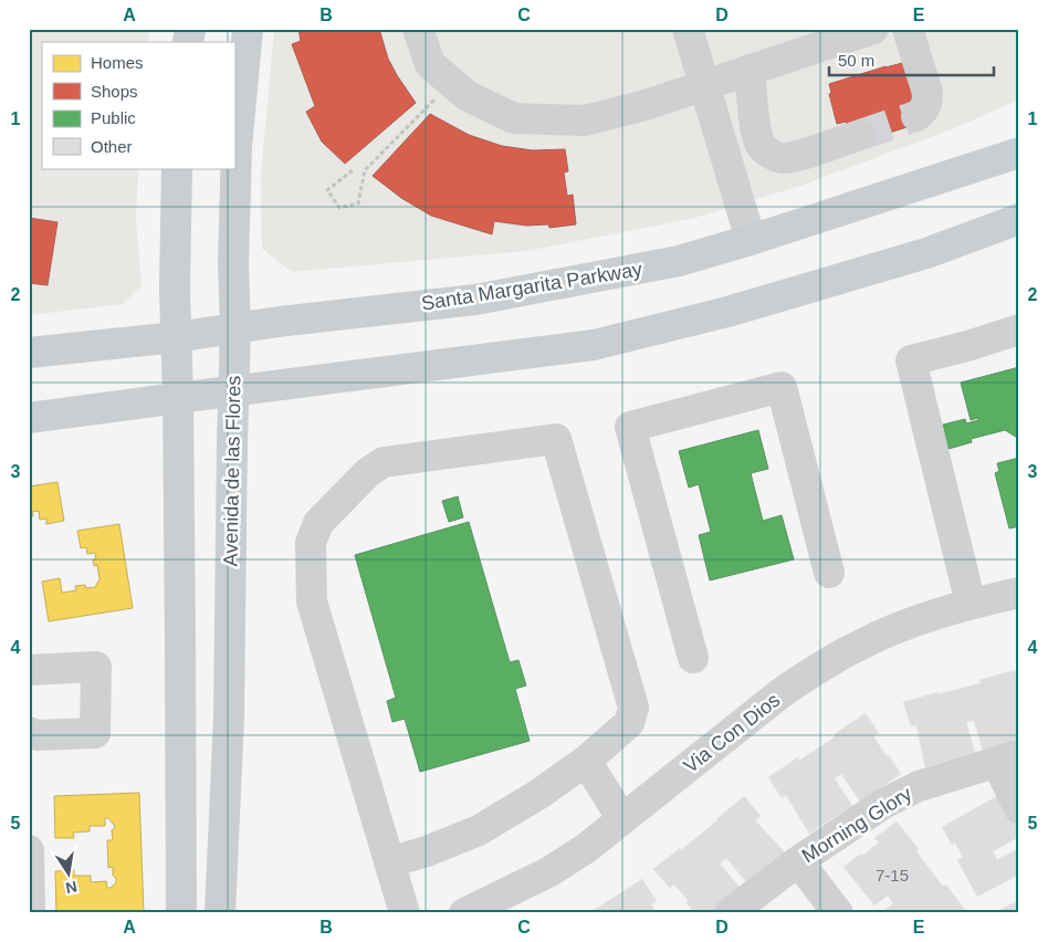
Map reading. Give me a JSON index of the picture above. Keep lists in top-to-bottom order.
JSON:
{
  "streets": {
    "main road": ["Santa Margarita Parkway", "Avenida de las Flores"],
    "street": ["Via Con Dios", "Morning Glory"]
  },
  "crossings": [
    ["Santa Margarita Parkway", "Avenida de las Flores"]
  ],
  "house_numbers": ["7-15"],
  "legend": [
    "Homes",
    "Shops",
    "Public",
    "Other"
  ],
  "scale_bar": "50 m",
  "north": "bottom",
  "grid": {
    "columns": [
      "A",
      "B",
      "C",
      "D",
      "E"
    ],
    "rows": [
      "1",
      "2",
      "3",
      "4",
      "5"
    ]
  }
}
